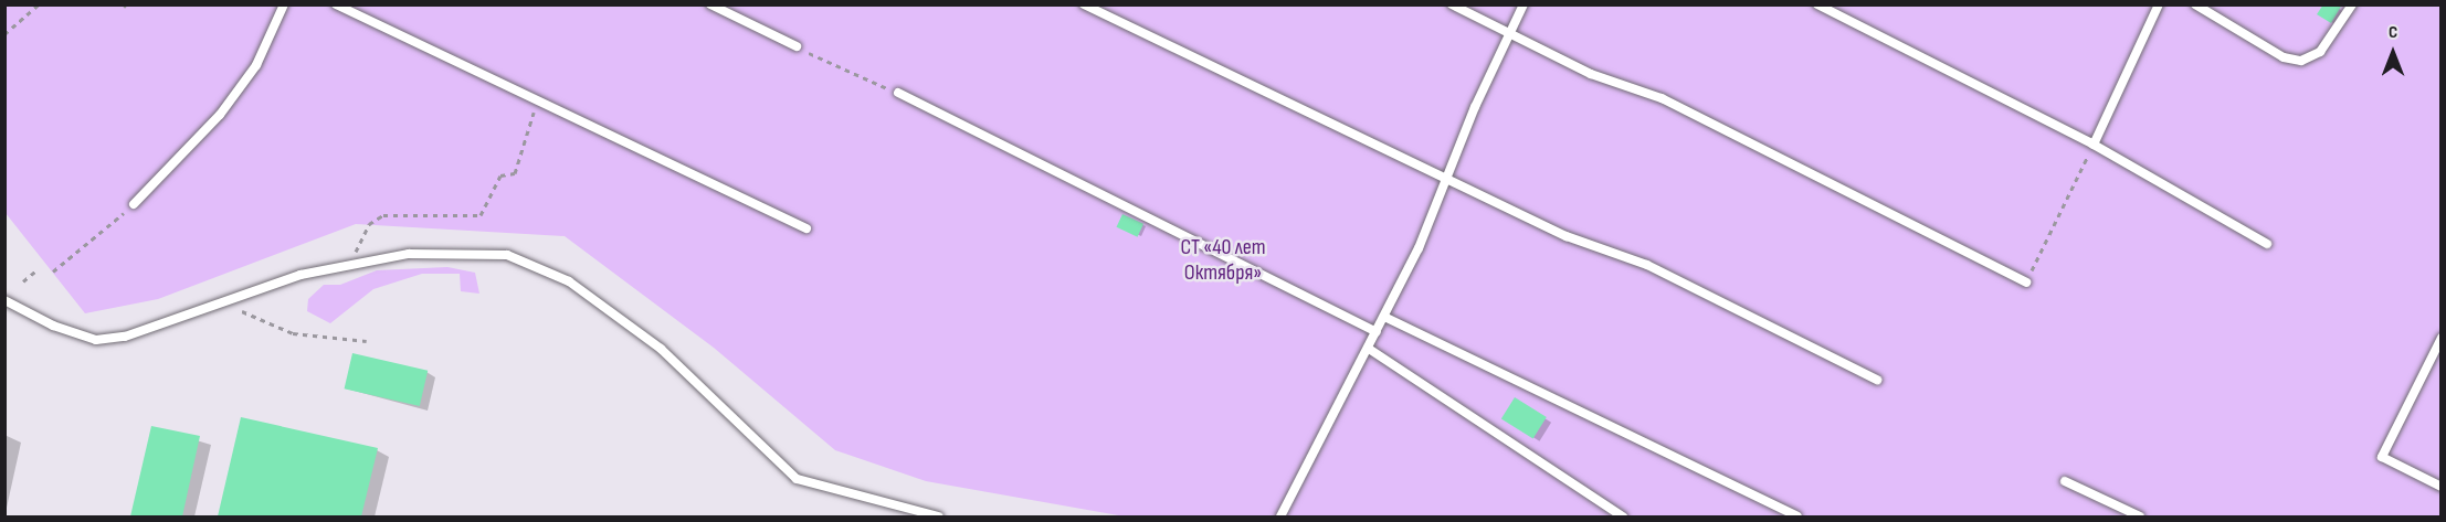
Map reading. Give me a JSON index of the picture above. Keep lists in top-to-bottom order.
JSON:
{
  "parks": ["СТ «40 лет Октября»"],
  "north": "top"
}
